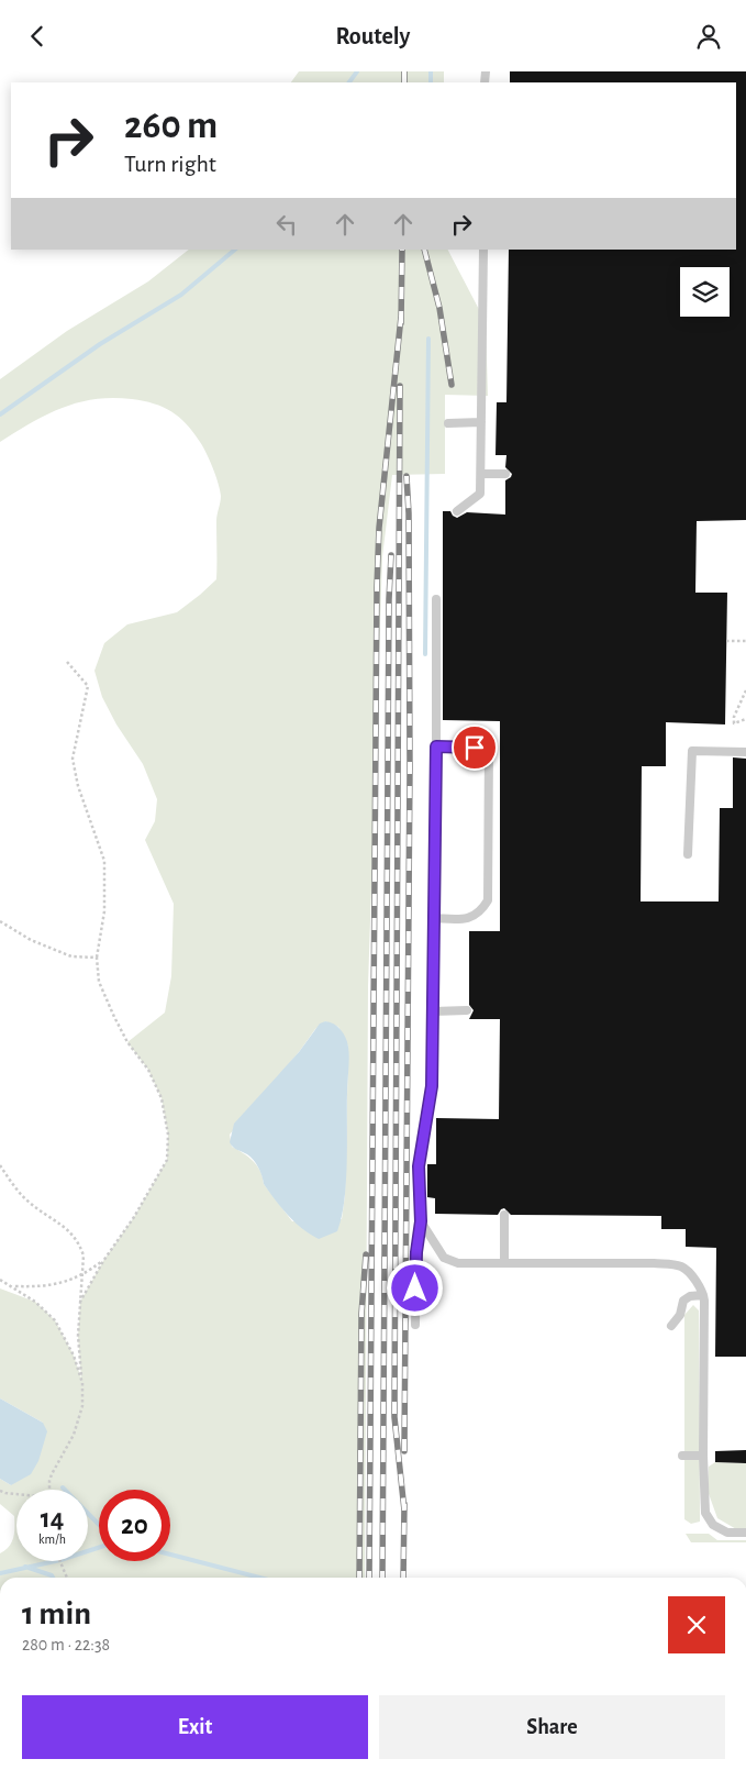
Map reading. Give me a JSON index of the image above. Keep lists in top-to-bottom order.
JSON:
{
  "page": {
    "header": "Routely",
    "turn": ["260 m", "Turn right"],
    "speed": "14 km/h",
    "limit": "20",
    "heading": ["1 min", "280 m · 22:38"],
    "buttons": ["Exit", "Share"]
  }
}
